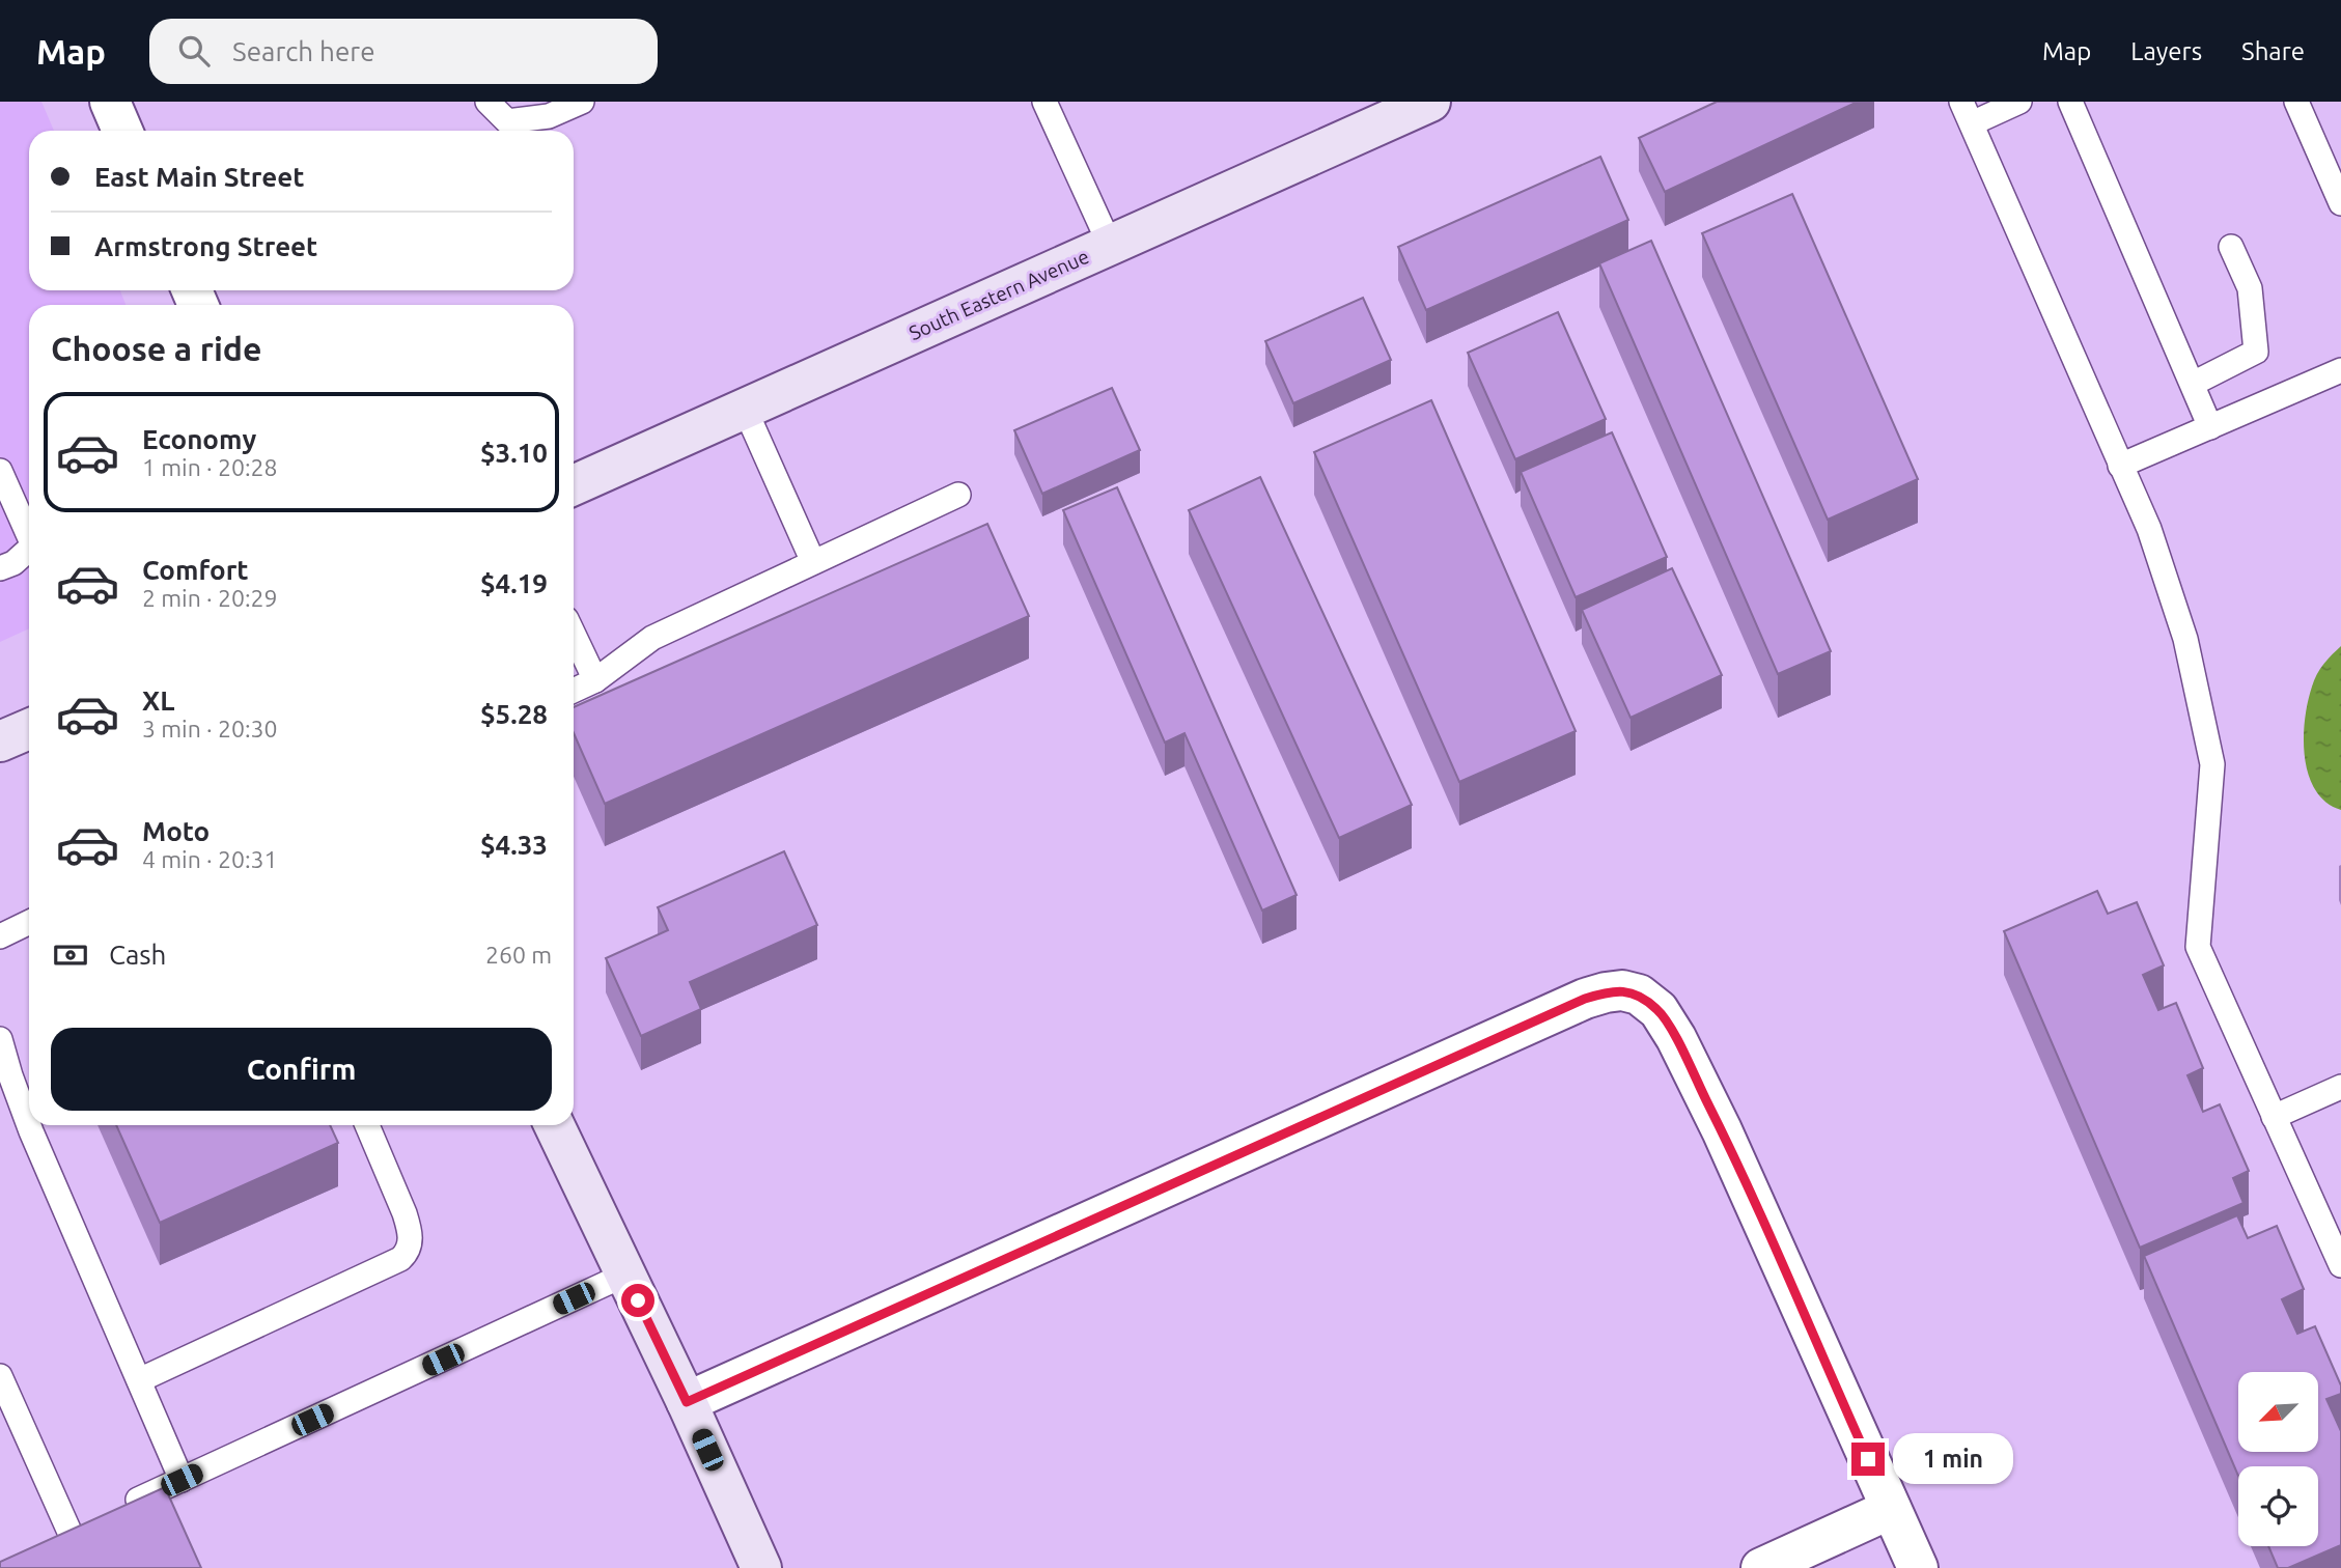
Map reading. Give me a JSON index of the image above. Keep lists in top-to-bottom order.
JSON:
{
  "streets": {
    "main road": ["South Eastern Avenue"]
  },
  "north": "bottom left",
  "page": {
    "header": "Map",
    "search": "Search here",
    "nav": ["Map", "Layers", "Share"],
    "banner": ["East Main Street", "Armstrong Street"],
    "heading": "Choose a ride",
    "list": [
      {
        "name": "Economy",
        "note": "1 min · 20:28",
        "value": "$3.10"
      },
      {
        "name": "Comfort",
        "note": "2 min · 20:29",
        "value": "$4.19"
      },
      {
        "name": "XL",
        "note": "3 min · 20:30",
        "value": "$5.28"
      },
      {
        "name": "Moto",
        "note": "4 min · 20:31",
        "value": "$4.33"
      }
    ],
    "pay": ["Cash", "260 m"],
    "buttons": "Confirm",
    "bubble": "1 min"
  }
}
